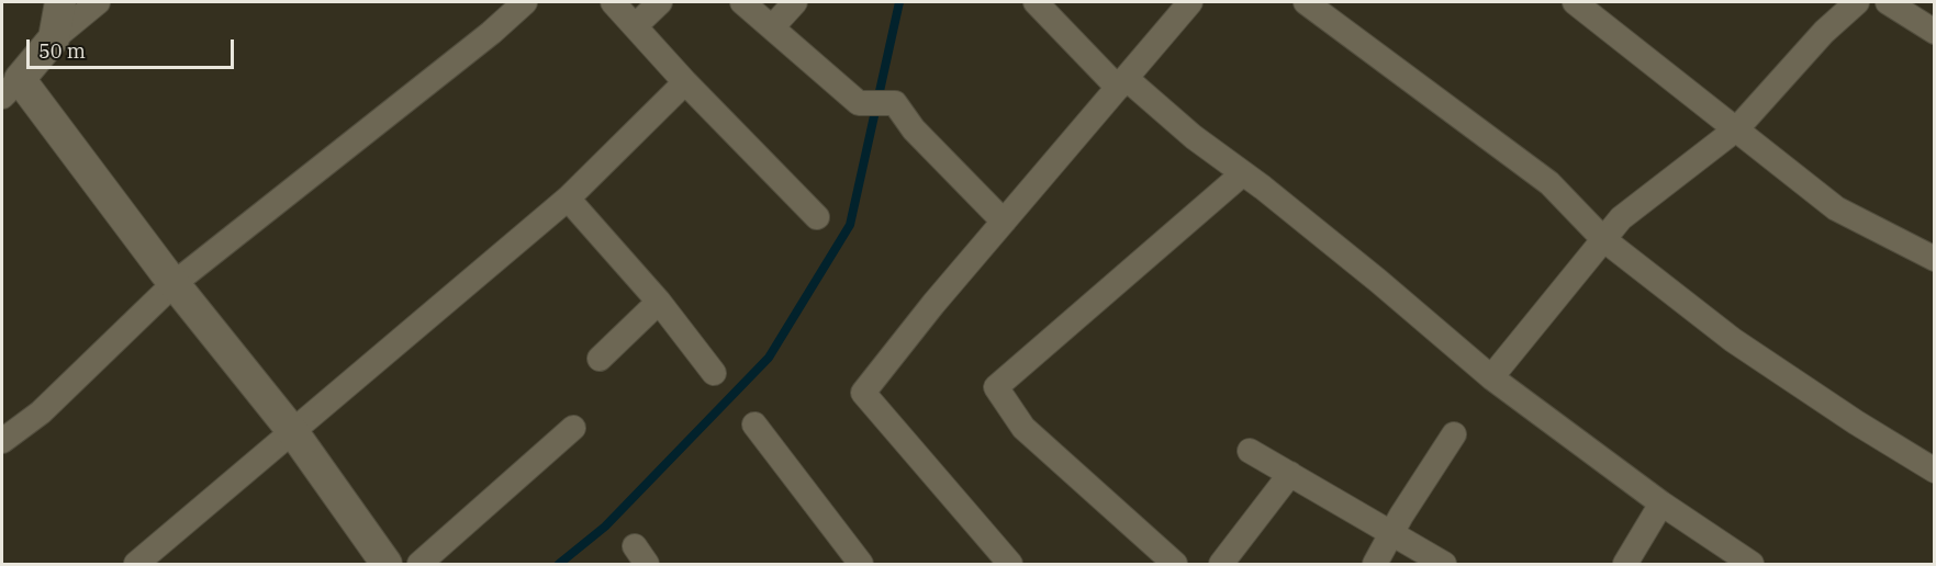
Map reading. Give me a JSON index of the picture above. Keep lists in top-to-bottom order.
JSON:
{
  "scale_bar": "50 m"
}
